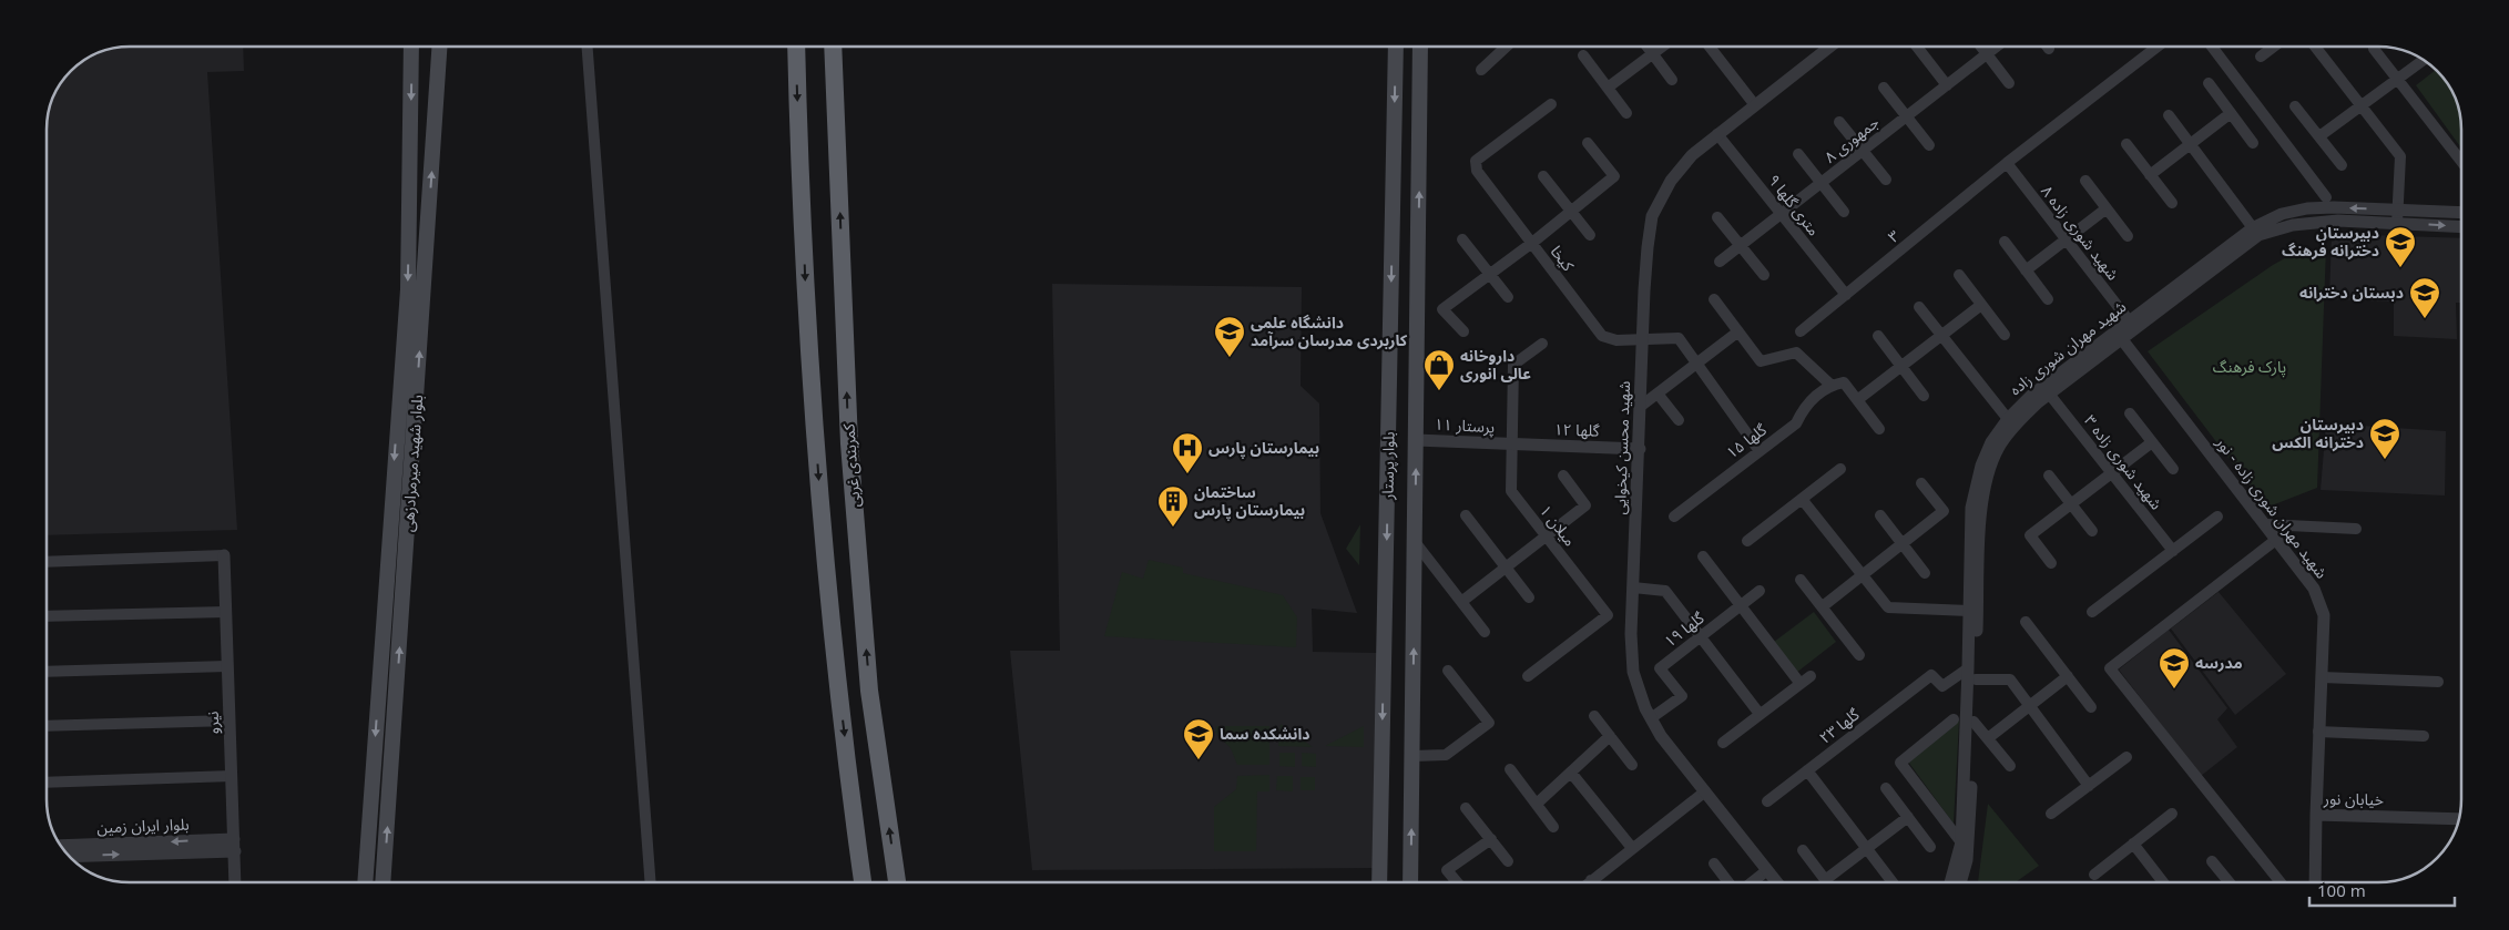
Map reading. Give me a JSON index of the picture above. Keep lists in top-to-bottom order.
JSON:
{
  "streets": {
    "highway": ["کمربندی غربی"],
    "main road": ["بلوار شهید میرمرادزهی", "بلوار پرستار"],
    "street": [
      "جمهوری ۸",
      "۹ متری گلها",
      "شهید شوری زاده ۸",
      "۳",
      "کیخا",
      "شهید مهران شوری زاده",
      "پرستار ۱۱",
      "گلها ۱۲",
      "گلها ۱۵",
      "شهید محسن کیخوایی",
      "شهید شوری زاده ۳",
      "شهید مهران شوری زاده - نور",
      "میلان ۱",
      "گلها ۱۹",
      "نیرو",
      "گلها ۲۳",
      "خیابان نور",
      "بلوار ایران زمین"
    ]
  },
  "crossings": [
    ["جمهوری ۸", "۹ متری گلها"],
    ["۹ متری گلها", "۳"],
    ["۹ متری گلها", "شهید محسن کیخوایی"],
    ["شهید شوری زاده ۸", "۳"],
    ["شهید شوری زاده ۸", "شهید مهران شوری زاده"],
    ["کیخا", "شهید محسن کیخوایی"],
    ["شهید مهران شوری زاده", "شهید شوری زاده ۳"],
    ["شهید مهران شوری زاده", "شهید مهران شوری زاده - نور"],
    ["شهید مهران شوری زاده", "گلها ۲۳"],
    ["پرستار ۱۱", "گلها ۱۲"],
    ["پرستار ۱۱", "بلوار پرستار"],
    ["پرستار ۱۱", "میلان ۱"],
    ["گلها ۱۲", "شهید محسن کیخوایی"],
    ["گلها ۱۲", "میلان ۱"],
    ["شهید محسن کیخوایی", "گلها ۱۹"],
    ["شهید مهران شوری زاده - نور", "خیابان نور"],
    ["نیرو", "بلوار ایران زمین"]
  ],
  "parks": ["پارک فرهنگ"],
  "places": {
    "school or university": [
      "دبیرستان دخترانه فرهنگ",
      "دبستان دخترانه",
      "دانشگاه علمی کاربردی مدرسان سرآمد",
      "دبیرستان دخترانه الکس",
      "مدرسه",
      "دانشکده سما"
    ],
    "shop": ["داروخانه عالی انوری"],
    "hospital": ["بیمارستان پارس"],
    "building": ["ساختمان بیمارستان پارس"]
  },
  "scale_bar": "100 m"
}
